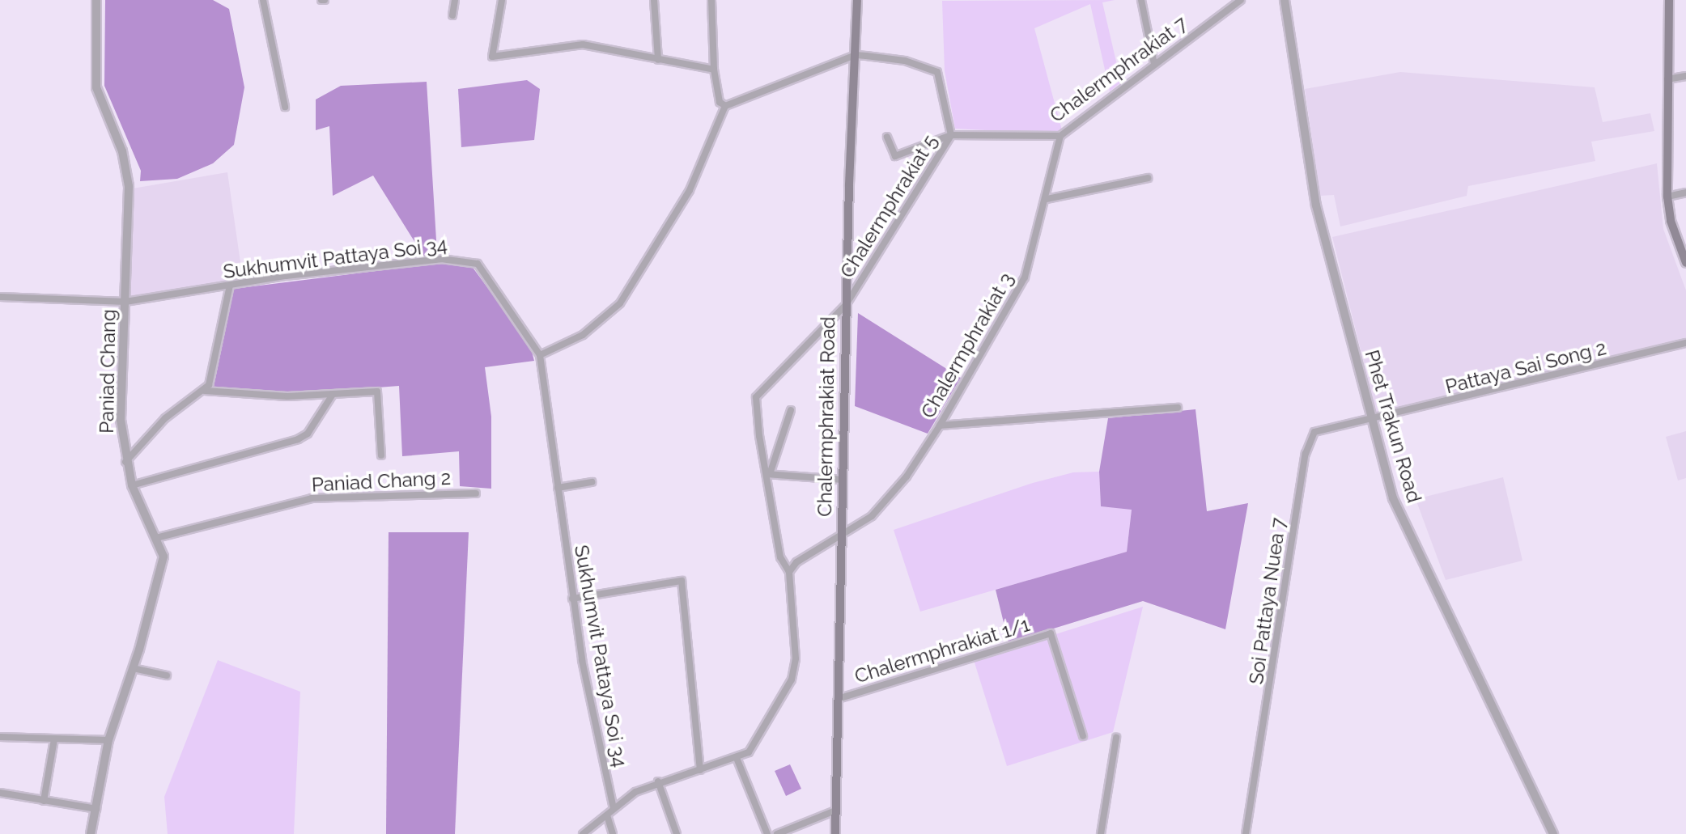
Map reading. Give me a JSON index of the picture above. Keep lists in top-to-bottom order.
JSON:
{
  "streets": {
    "main road": ["Chalermphrakiat Road"],
    "street": [
      "Chalermphrakiat 7",
      "Chalermphrakiat 5",
      "Sukhumvit Pattaya Soi 34",
      "Chalermphrakiat 3",
      "Pattaya Sai Song 2",
      "Paniad Chang",
      "Phet Trakun Road",
      "Paniad Chang 2",
      "Soi Pattaya Nuea 7",
      "Chalermphrakiat 1/1"
    ]
  },
  "crossings": [
    ["Chalermphrakiat 7", "Chalermphrakiat 5"],
    ["Chalermphrakiat 7", "Chalermphrakiat 3"],
    ["Chalermphrakiat 5", "Chalermphrakiat Road"],
    ["Sukhumvit Pattaya Soi 34", "Paniad Chang"],
    ["Chalermphrakiat 3", "Chalermphrakiat Road"],
    ["Pattaya Sai Song 2", "Phet Trakun Road"],
    ["Pattaya Sai Song 2", "Soi Pattaya Nuea 7"],
    ["Paniad Chang", "Paniad Chang 2"],
    ["Chalermphrakiat Road", "Chalermphrakiat 1/1"],
    ["Phet Trakun Road", "Soi Pattaya Nuea 7"]
  ]
}
